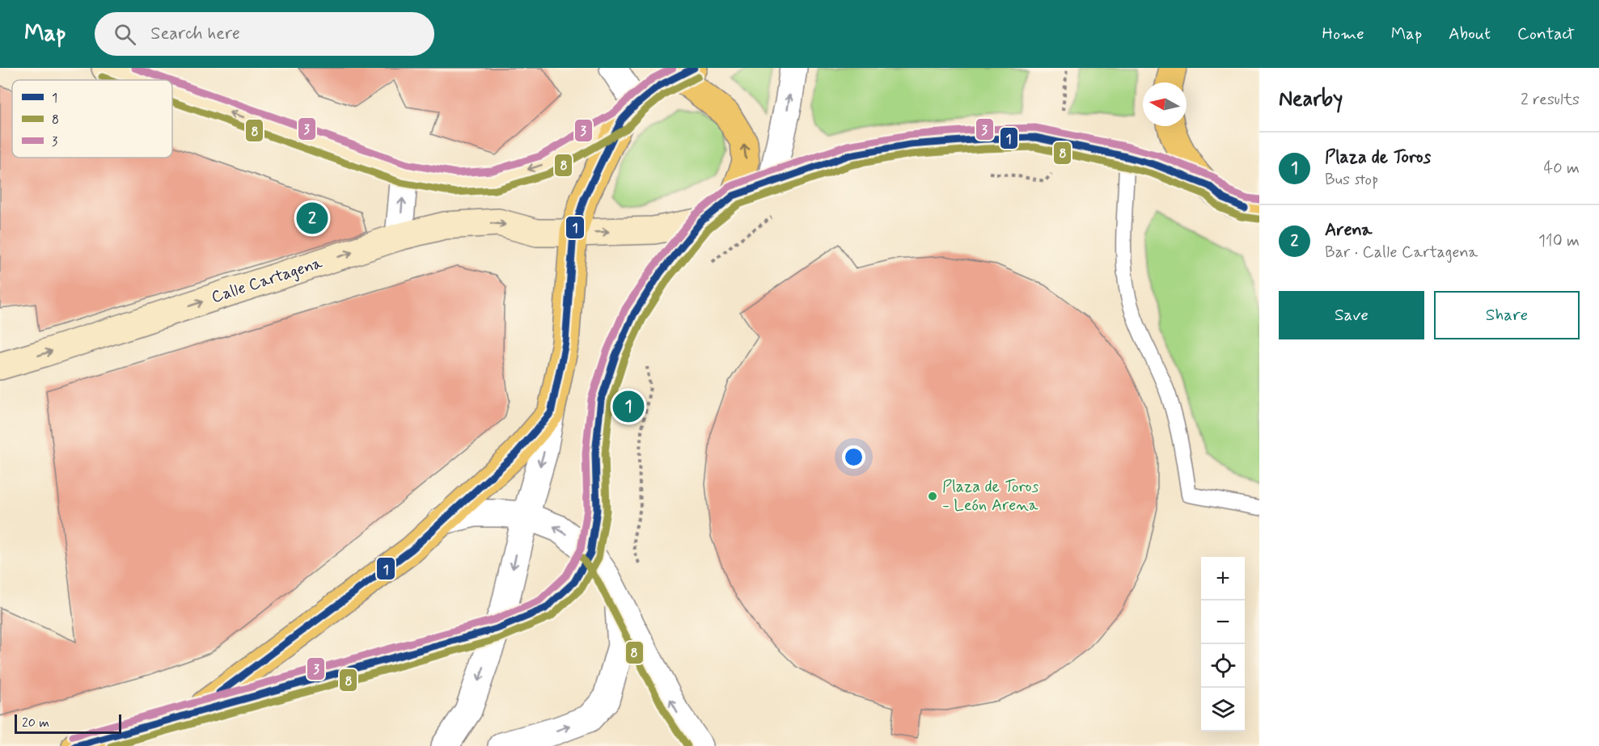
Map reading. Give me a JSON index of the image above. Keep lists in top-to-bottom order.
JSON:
{
  "streets": {
    "main road": ["Calle Cartagena"]
  },
  "places": ["Plaza de Toros - León Arena"],
  "lines": ["transit line 1", "transit line 3", "transit line 8"],
  "legend": ["1", "8", "3"],
  "scale_bar": "20 m",
  "north": "left",
  "page": {
    "header": "Map",
    "search": "Search here",
    "nav": [
      "Home",
      "Map",
      "About",
      "Contact"
    ],
    "heading": ["Nearby", "2 results"],
    "list": [
      {
        "mark": "1",
        "name": "Plaza de Toros",
        "note": "Bus stop",
        "value": "40 m"
      },
      {
        "mark": "2",
        "name": "Arena",
        "note": "Bar · Calle Cartagena",
        "value": "110 m"
      }
    ],
    "pins": ["2", "1"],
    "buttons": ["Save", "Share"],
    "map_buttons": ["+", "−"],
    "scale": "20 m"
  }
}
